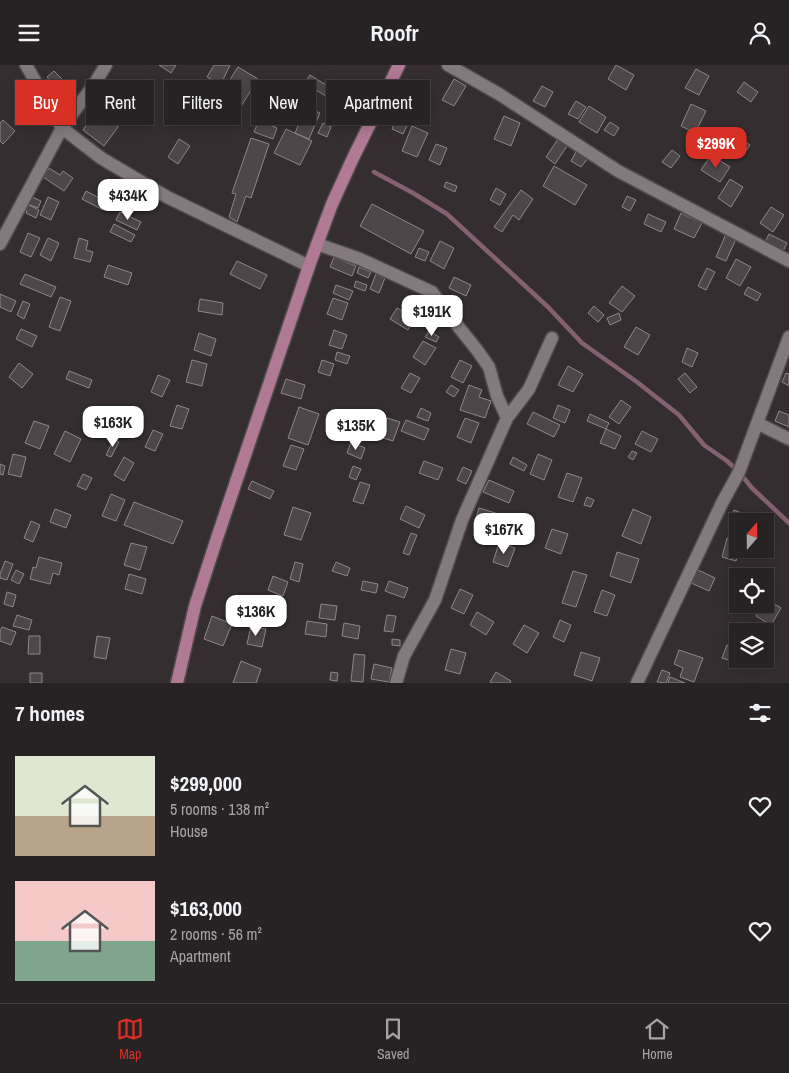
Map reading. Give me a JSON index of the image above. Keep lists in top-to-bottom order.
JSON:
{
  "north": "top",
  "page": {
    "header": "Roofr",
    "chip": [
      "Buy",
      "Rent",
      "Filters",
      "New",
      "Apartment"
    ],
    "price": [
      "$299K",
      "$434K",
      "$191K",
      "$163K",
      "$135K",
      "$167K",
      "$136K"
    ],
    "heading": "7 homes",
    "list": [
      {
        "name": "$299,000",
        "note": "5 rooms · 138 m² · House"
      },
      {
        "name": "$163,000",
        "note": "2 rooms · 56 m² · Apartment"
      }
    ],
    "tabs": ["Map", "Saved", "Home"]
  }
}
